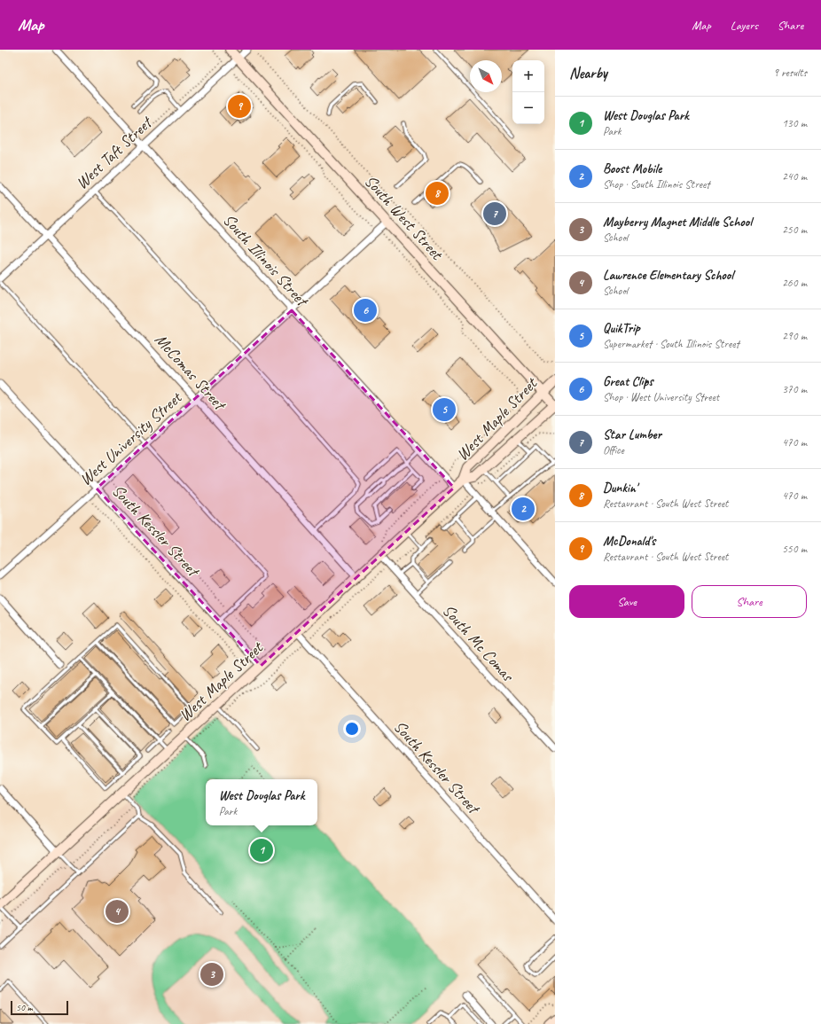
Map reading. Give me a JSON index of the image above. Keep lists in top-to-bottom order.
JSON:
{
  "streets": {
    "street": [
      "West Taft Street",
      "South West Street",
      "South Illinois Street",
      "McComas Street",
      "West Maple Street",
      "West University Street",
      "South Kessler Street",
      "South Mc Comas"
    ]
  },
  "crossings": [
    ["West Taft Street", "South West Street"],
    ["West Taft Street", "South Illinois Street"],
    ["West Taft Street", "McComas Street"],
    ["South West Street", "West Maple Street"],
    ["South West Street", "West University Street"],
    ["South Illinois Street", "West Maple Street"],
    ["South Illinois Street", "West University Street"],
    ["McComas Street", "West Maple Street"],
    ["McComas Street", "West University Street"],
    ["West Maple Street", "South Kessler Street"],
    ["West Maple Street", "South Mc Comas"],
    ["West University Street", "South Kessler Street"]
  ],
  "scale_bar": "50 m",
  "north": "bottom right",
  "page": {
    "header": "Map",
    "nav": ["Map", "Layers", "Share"],
    "heading": ["Nearby", "9 results"],
    "map_buttons": ["+", "−"],
    "pins": [
      "9",
      "8",
      "7",
      "6",
      "5",
      "2",
      "1",
      "4",
      "3"
    ],
    "list": [
      {
        "mark": "1",
        "name": "West Douglas Park",
        "note": "Park",
        "value": "130 m"
      },
      {
        "mark": "2",
        "name": "Boost Mobile",
        "note": "Shop · South Illinois Street",
        "value": "240 m"
      },
      {
        "mark": "3",
        "name": "Mayberry Magnet Middle School",
        "note": "School",
        "value": "250 m"
      },
      {
        "mark": "4",
        "name": "Lawrence Elementary School",
        "note": "School",
        "value": "260 m"
      },
      {
        "mark": "5",
        "name": "QuikTrip",
        "note": "Supermarket · South Illinois Street",
        "value": "290 m"
      },
      {
        "mark": "6",
        "name": "Great Clips",
        "note": "Shop · West University Street",
        "value": "370 m"
      },
      {
        "mark": "7",
        "name": "Star Lumber",
        "note": "Office",
        "value": "470 m"
      },
      {
        "mark": "8",
        "name": "Dunkin'",
        "note": "Restaurant · South West Street",
        "value": "470 m"
      },
      {
        "mark": "9",
        "name": "McDonald's",
        "note": "Restaurant · South West Street",
        "value": "550 m"
      }
    ],
    "buttons": ["Save", "Share"],
    "popup": ["West Douglas Park", "Park"],
    "scale": "50 m"
  }
}
